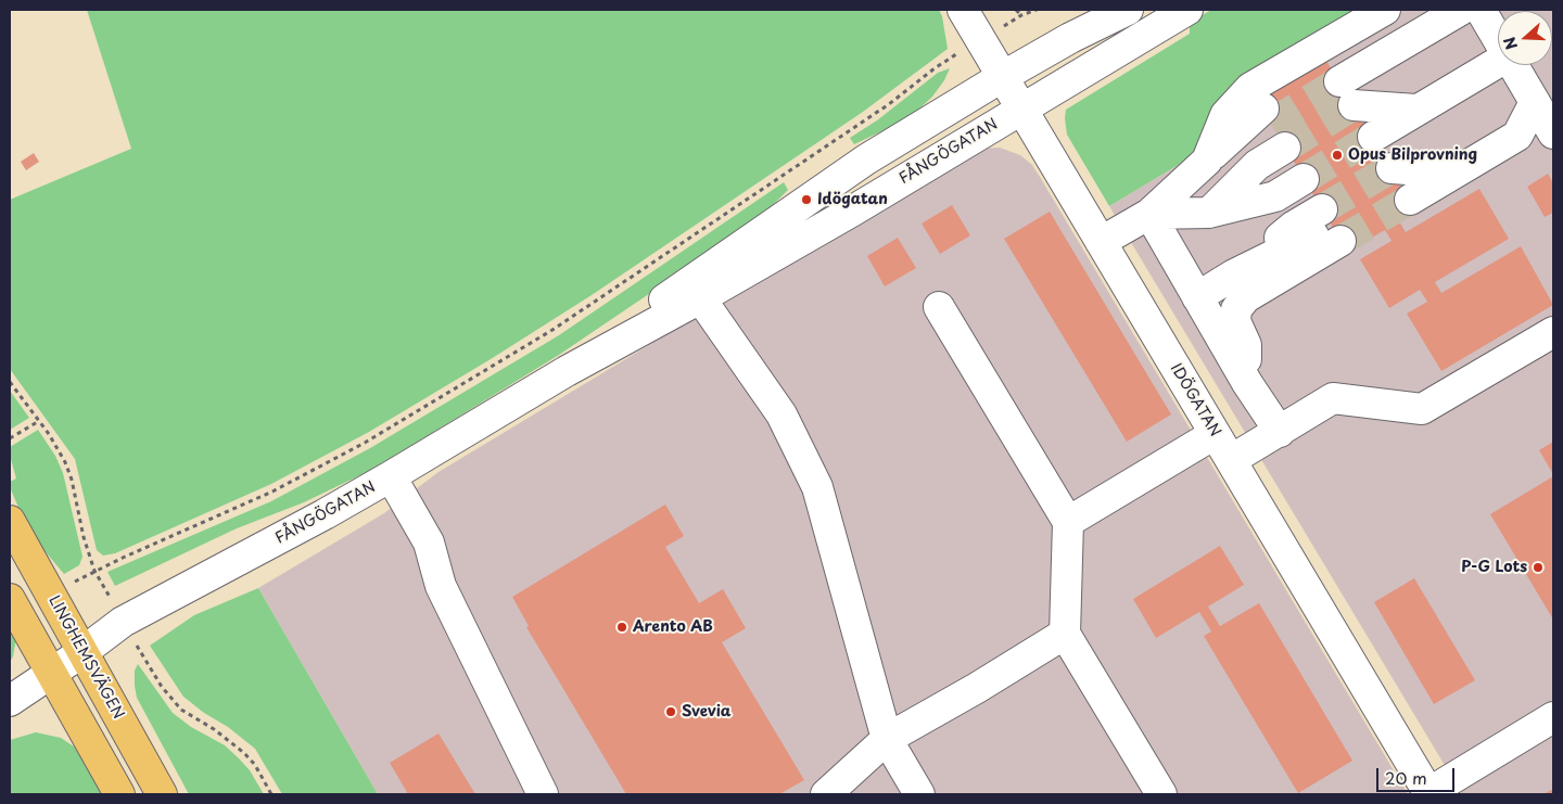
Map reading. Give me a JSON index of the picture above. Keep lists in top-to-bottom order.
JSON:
{
  "streets": {
    "main road": ["LINGHEMSVÄGEN"],
    "street": ["FÅNGÖGATAN", "IDÖGATAN"]
  },
  "crossings": [
    ["FÅNGÖGATAN", "IDÖGATAN"],
    ["FÅNGÖGATAN", "LINGHEMSVÄGEN"]
  ],
  "places": [
    "Opus Bilprovning",
    "Idögatan",
    "P-G Lots",
    "Arento AB",
    "Svevia"
  ],
  "scale_bar": "20 m",
  "north": "left"
}
